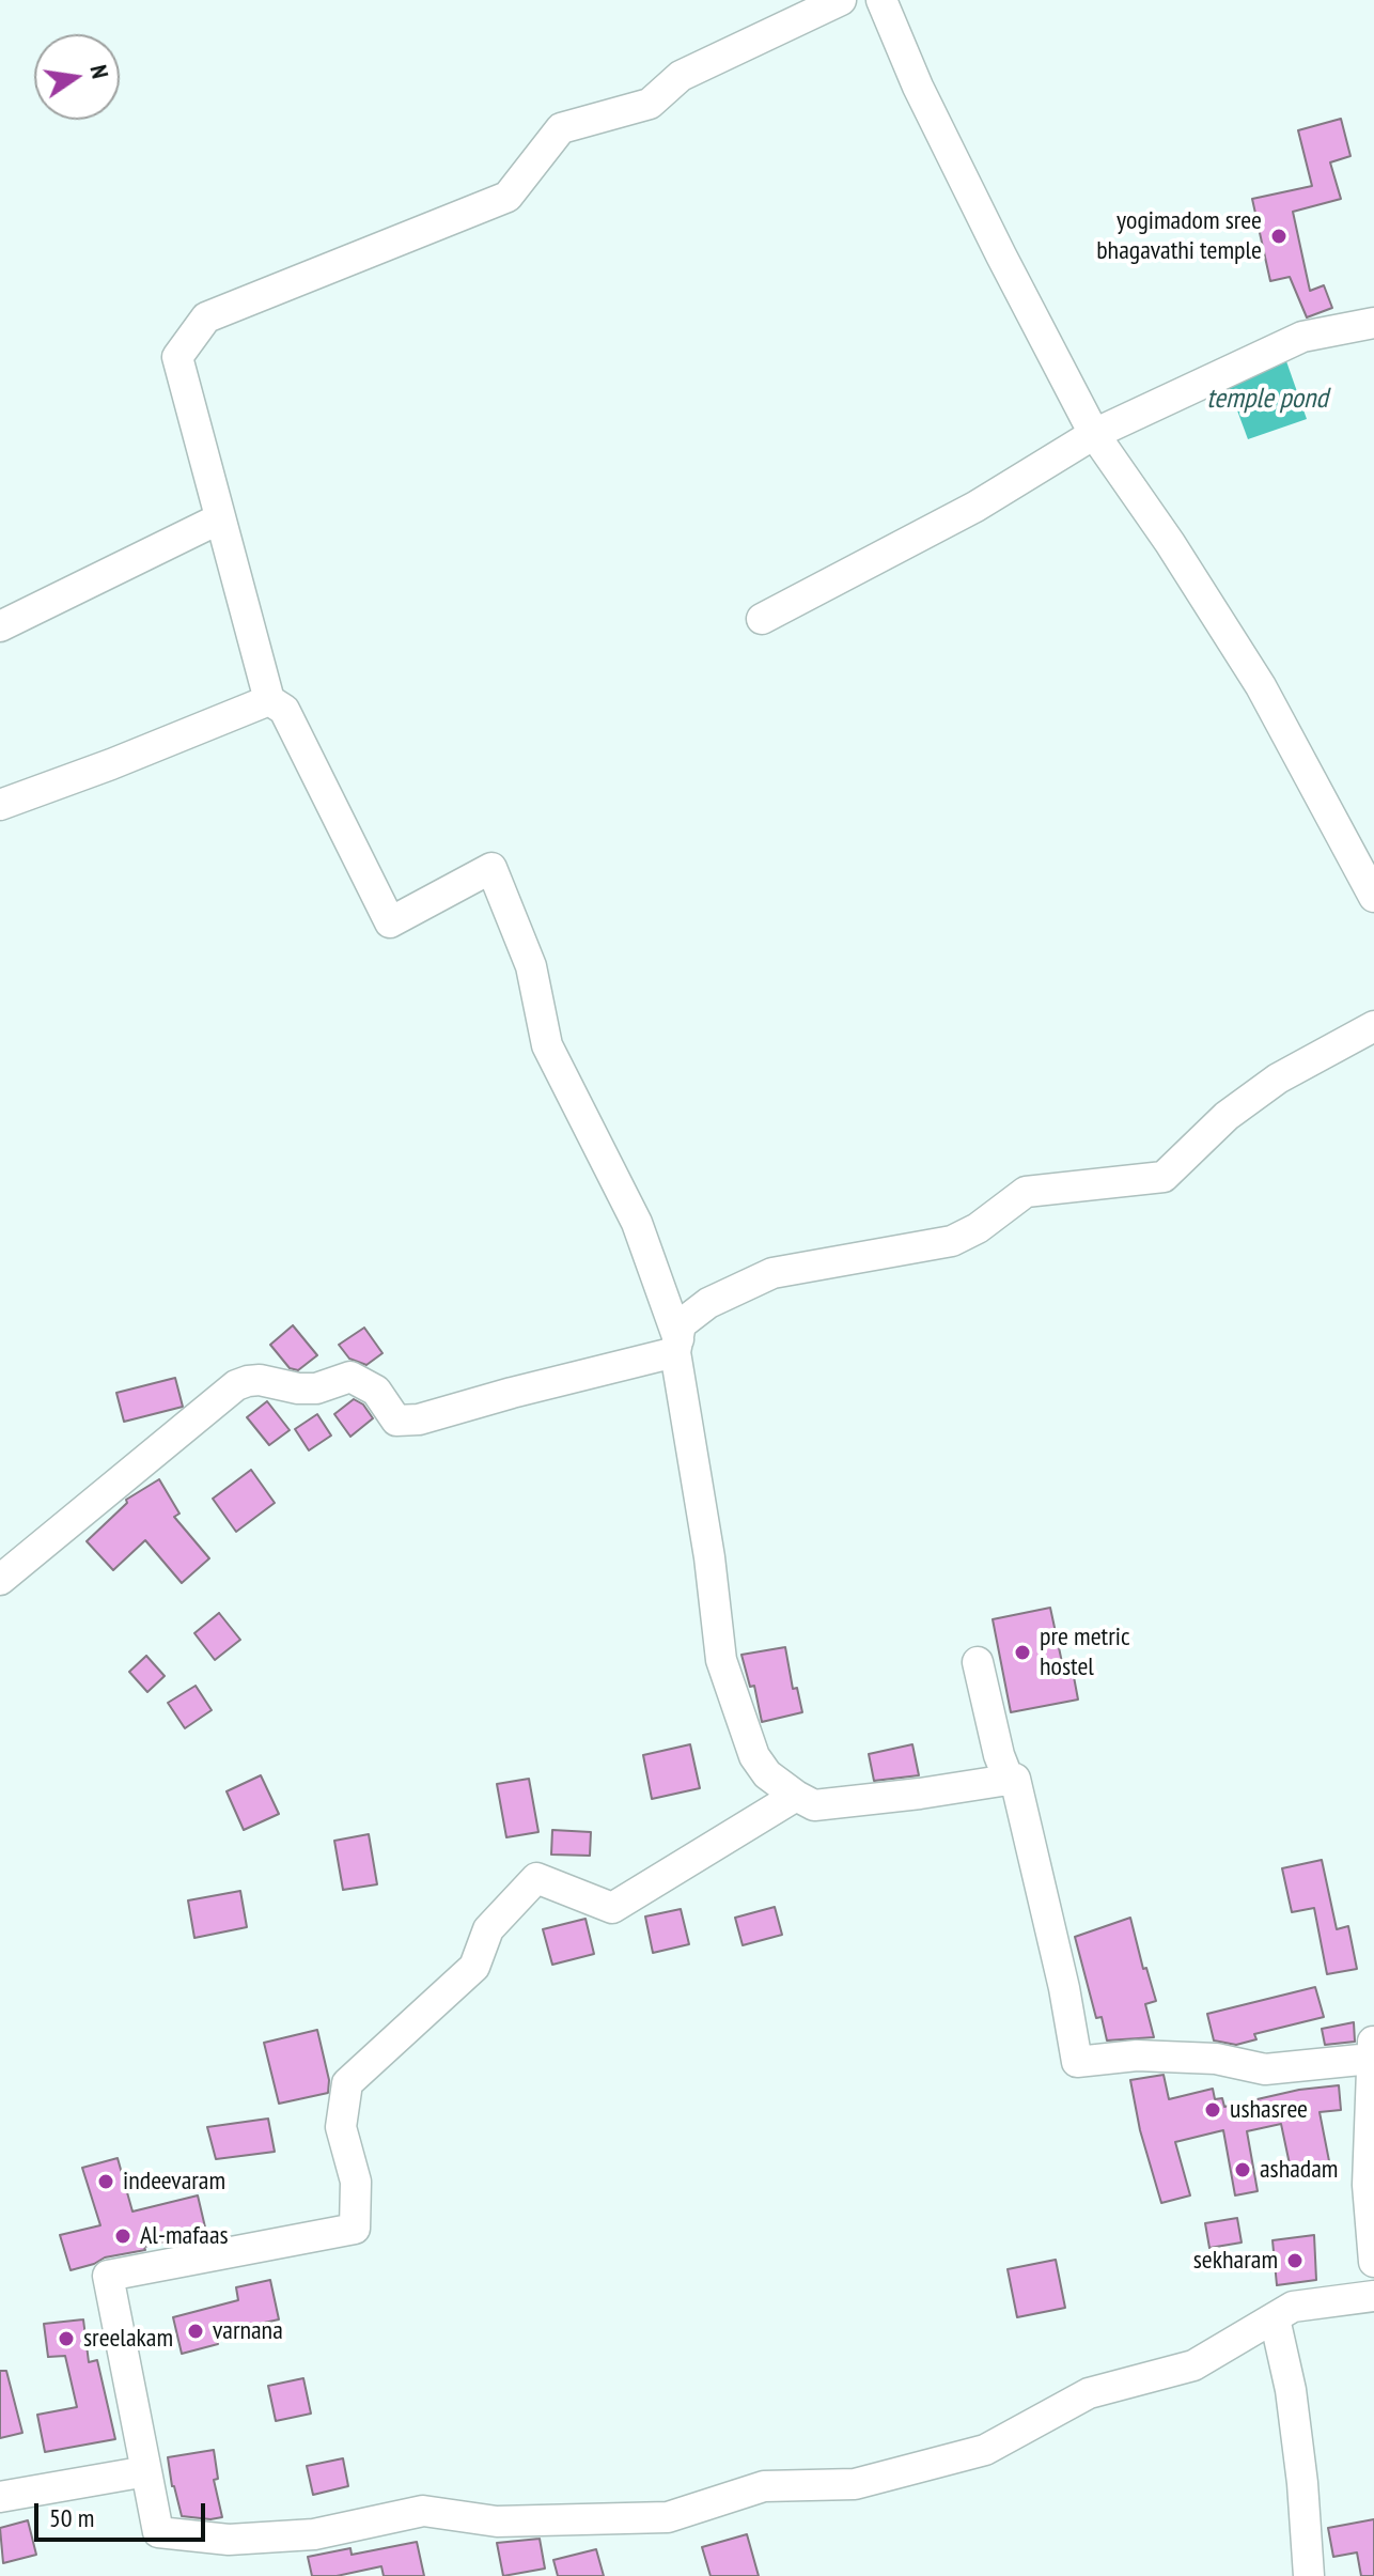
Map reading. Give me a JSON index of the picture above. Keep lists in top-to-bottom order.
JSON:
{
  "water": ["temple pond"],
  "places": [
    "yogimadom sree bhagavathi temple",
    "pre metric hostel",
    "ushasree",
    "ashadam",
    "indeevaram",
    "Al-mafaas",
    "sekharam",
    "varnana",
    "sreelakam"
  ],
  "scale_bar": "50 m",
  "north": "right"
}
